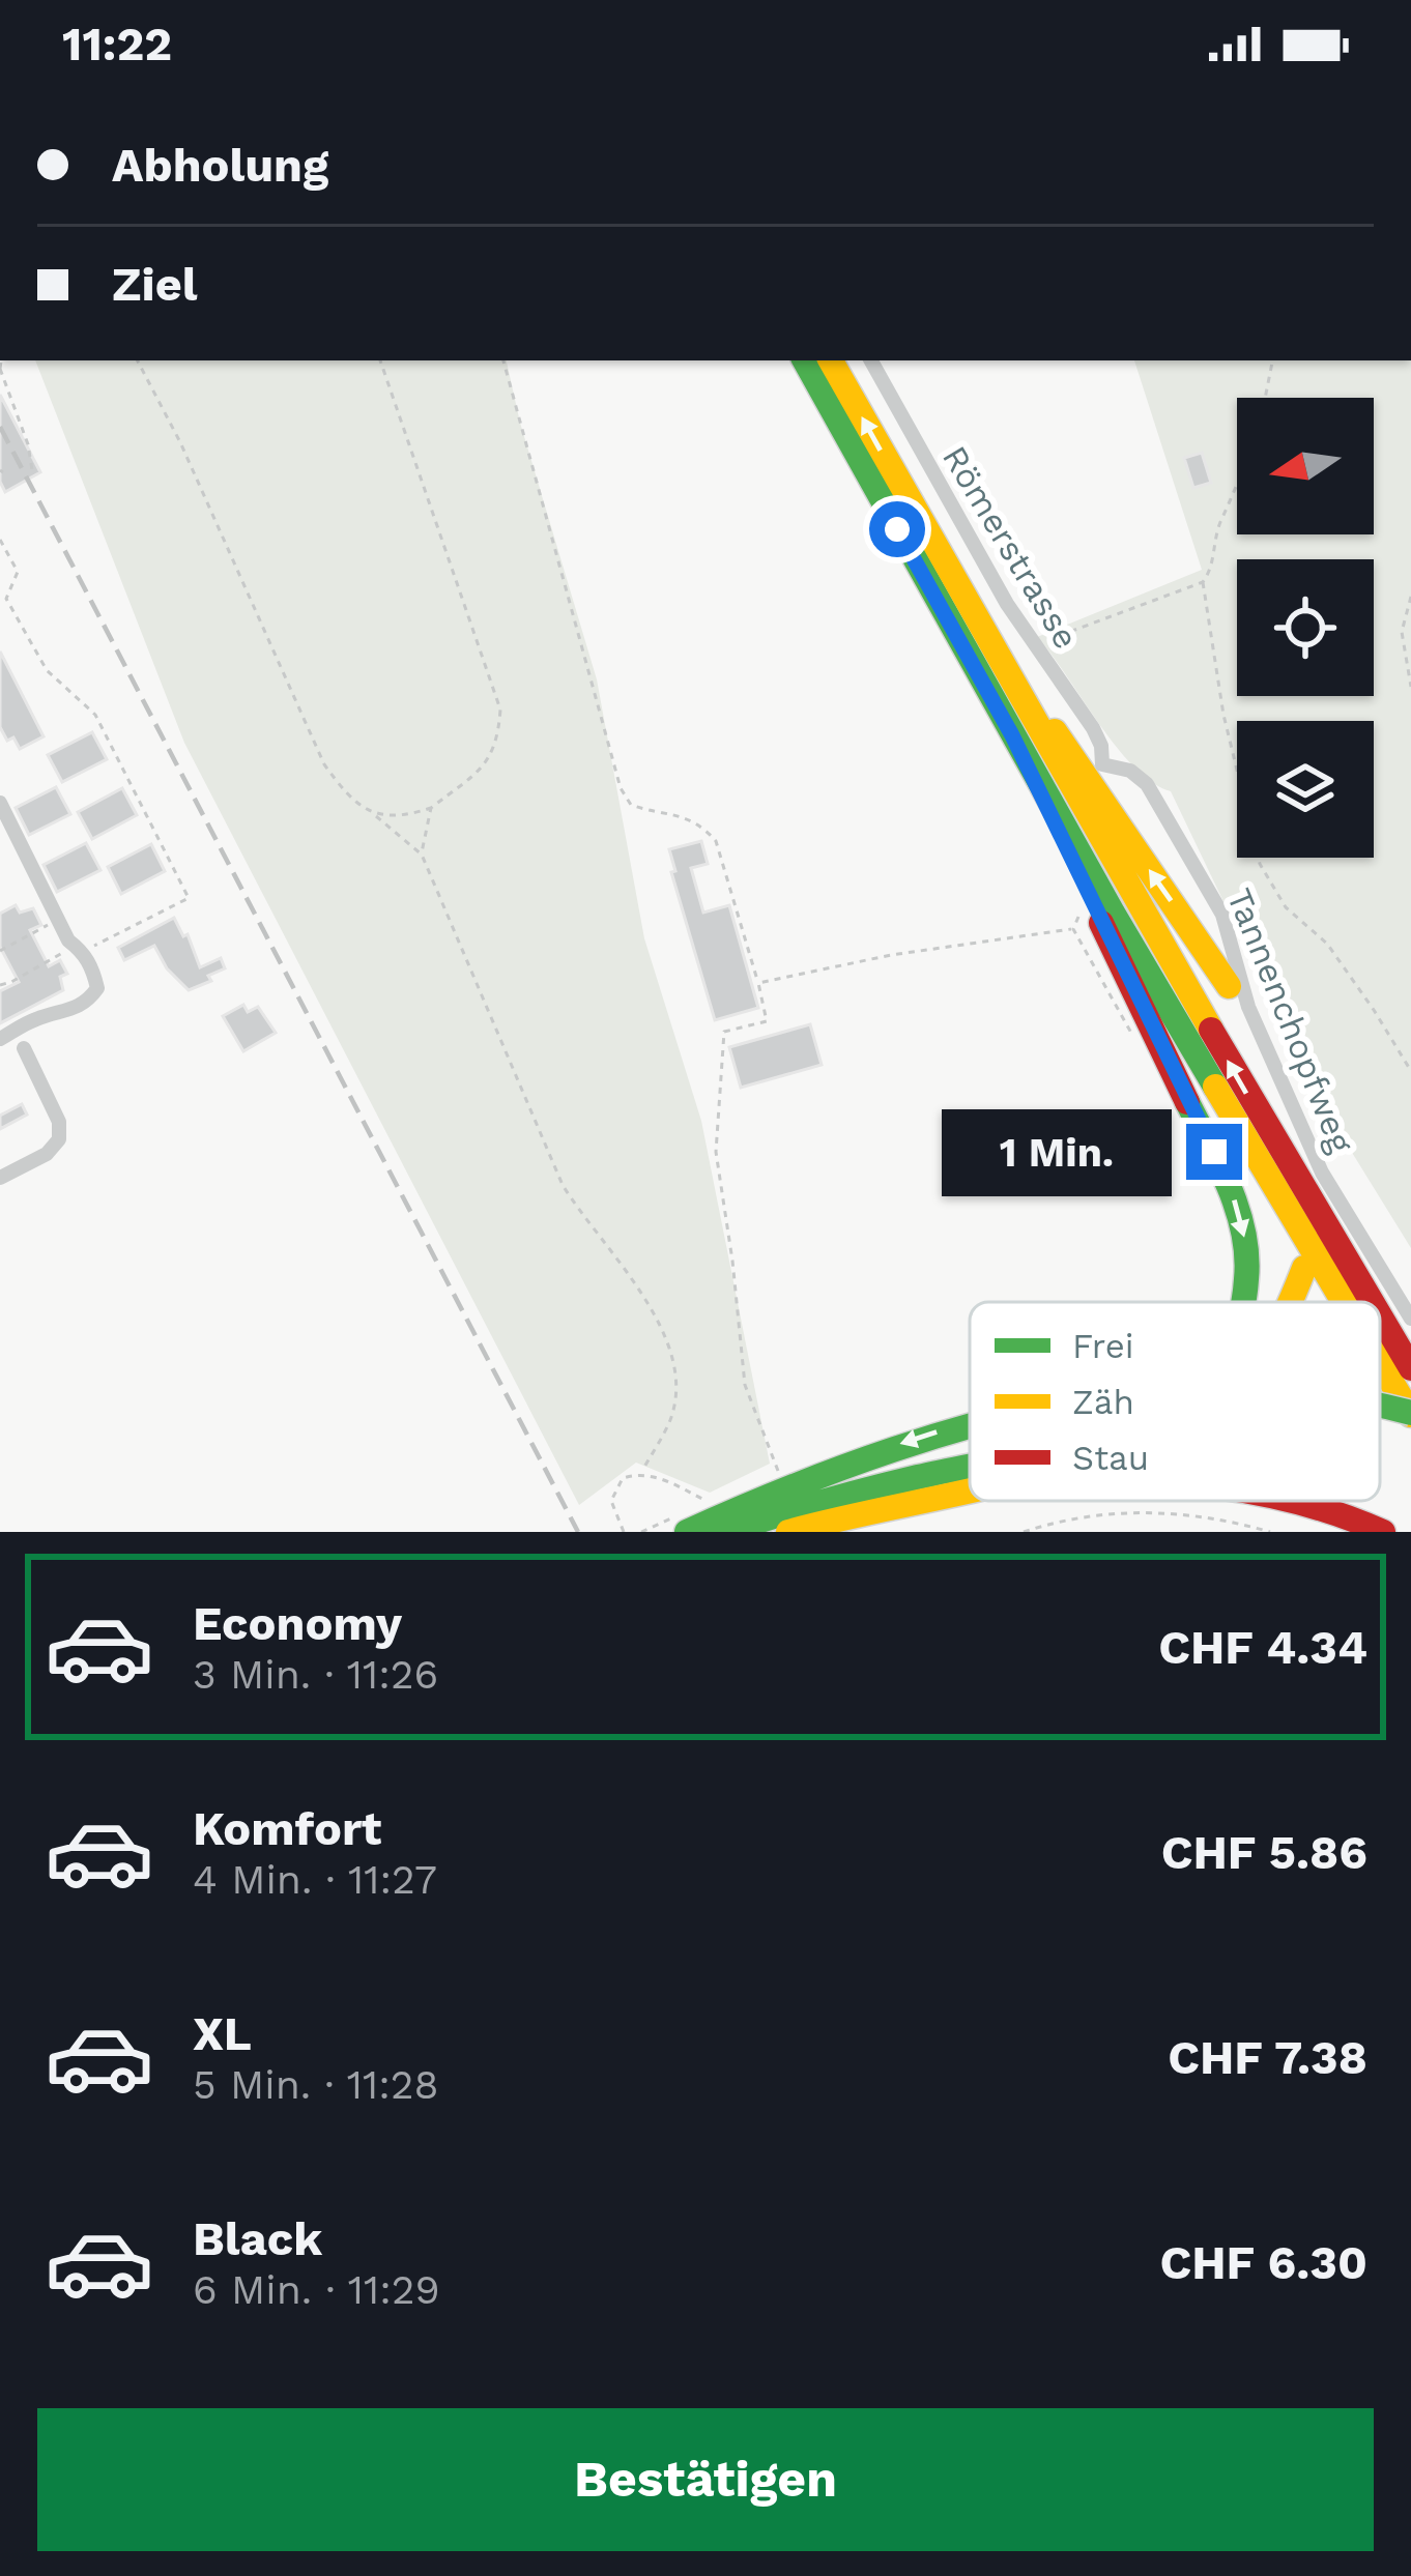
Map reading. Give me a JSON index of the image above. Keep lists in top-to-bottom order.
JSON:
{
  "streets": {
    "street": ["Römerstrasse", "Tannenchopfweg"]
  },
  "crossings": [
    ["Römerstrasse", "Tannenchopfweg"]
  ],
  "legend": ["Frei", "Zäh", "Stau"],
  "north": "left",
  "page": {
    "status": "11:22",
    "banner": ["Abholung", "Ziel"],
    "bubble": "1 Min.",
    "list": [
      {
        "name": "Economy",
        "note": "3 Min. · 11:26",
        "value": "CHF 4.34"
      },
      {
        "name": "Komfort",
        "note": "4 Min. · 11:27",
        "value": "CHF 5.86"
      },
      {
        "name": "XL",
        "note": "5 Min. · 11:28",
        "value": "CHF 7.38"
      },
      {
        "name": "Black",
        "note": "6 Min. · 11:29",
        "value": "CHF 6.30"
      }
    ],
    "buttons": "Bestätigen"
  }
}
